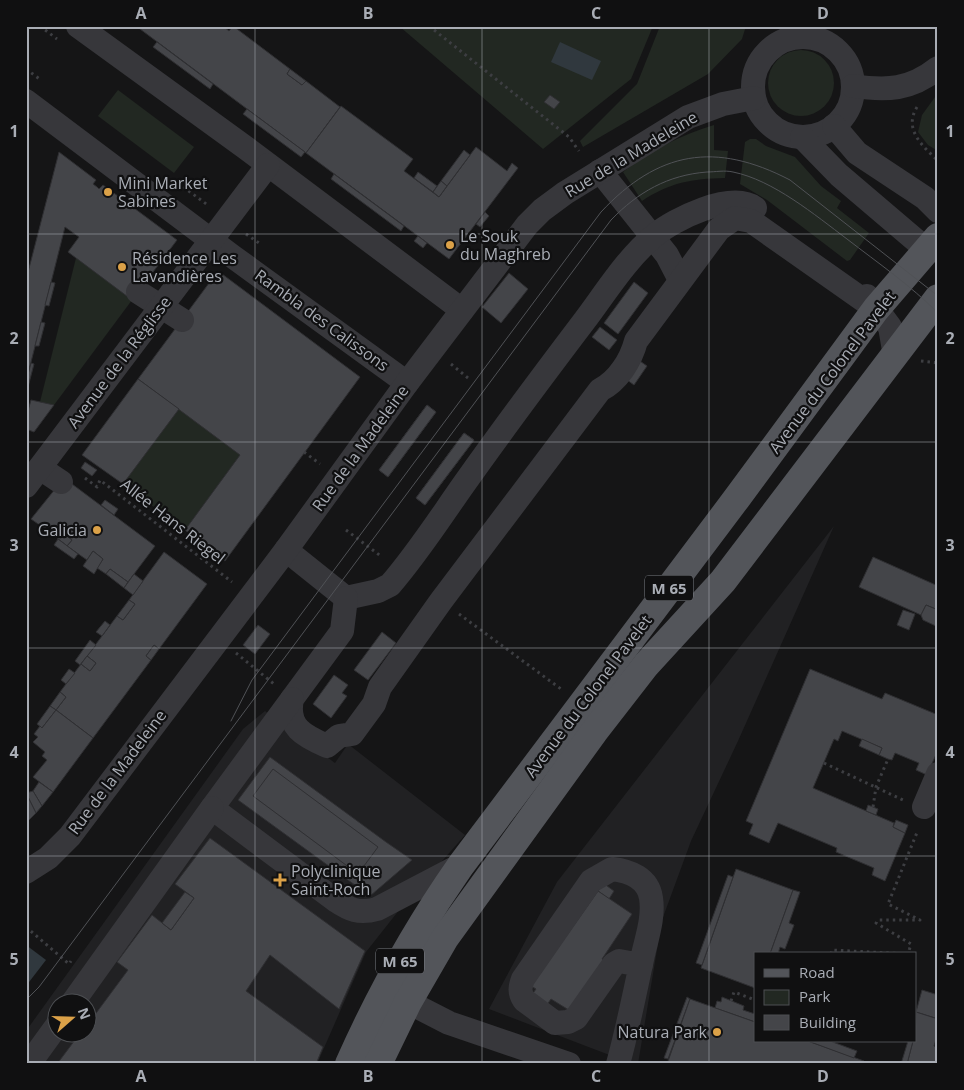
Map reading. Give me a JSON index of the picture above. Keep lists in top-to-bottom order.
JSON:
{
  "streets": {
    "main road": ["Avenue du Colonel Pavelet", "M 65"],
    "street": ["Rue de la Madeleine", "Rambla des Calissons", "Avenue de la Réglisse"],
    "path": ["Allée Hans Riegel"]
  },
  "crossings": [
    ["Rue de la Madeleine", "Rambla des Calissons"],
    ["Rue de la Madeleine", "Allée Hans Riegel"],
    ["Rambla des Calissons", "Avenue de la Réglisse"]
  ],
  "places": {
    "other": [
      "Mini Market Sabines",
      "Le Souk du Maghreb",
      "Résidence Les Lavandières",
      "Galicia",
      "Natura Park"
    ],
    "health": ["Polyclinique Saint-Roch"]
  },
  "legend": ["Road", "Park", "Building"],
  "north": "right",
  "grid": {
    "columns": [
      "A",
      "B",
      "C",
      "D"
    ],
    "rows": [
      "1",
      "2",
      "3",
      "4",
      "5"
    ]
  }
}
